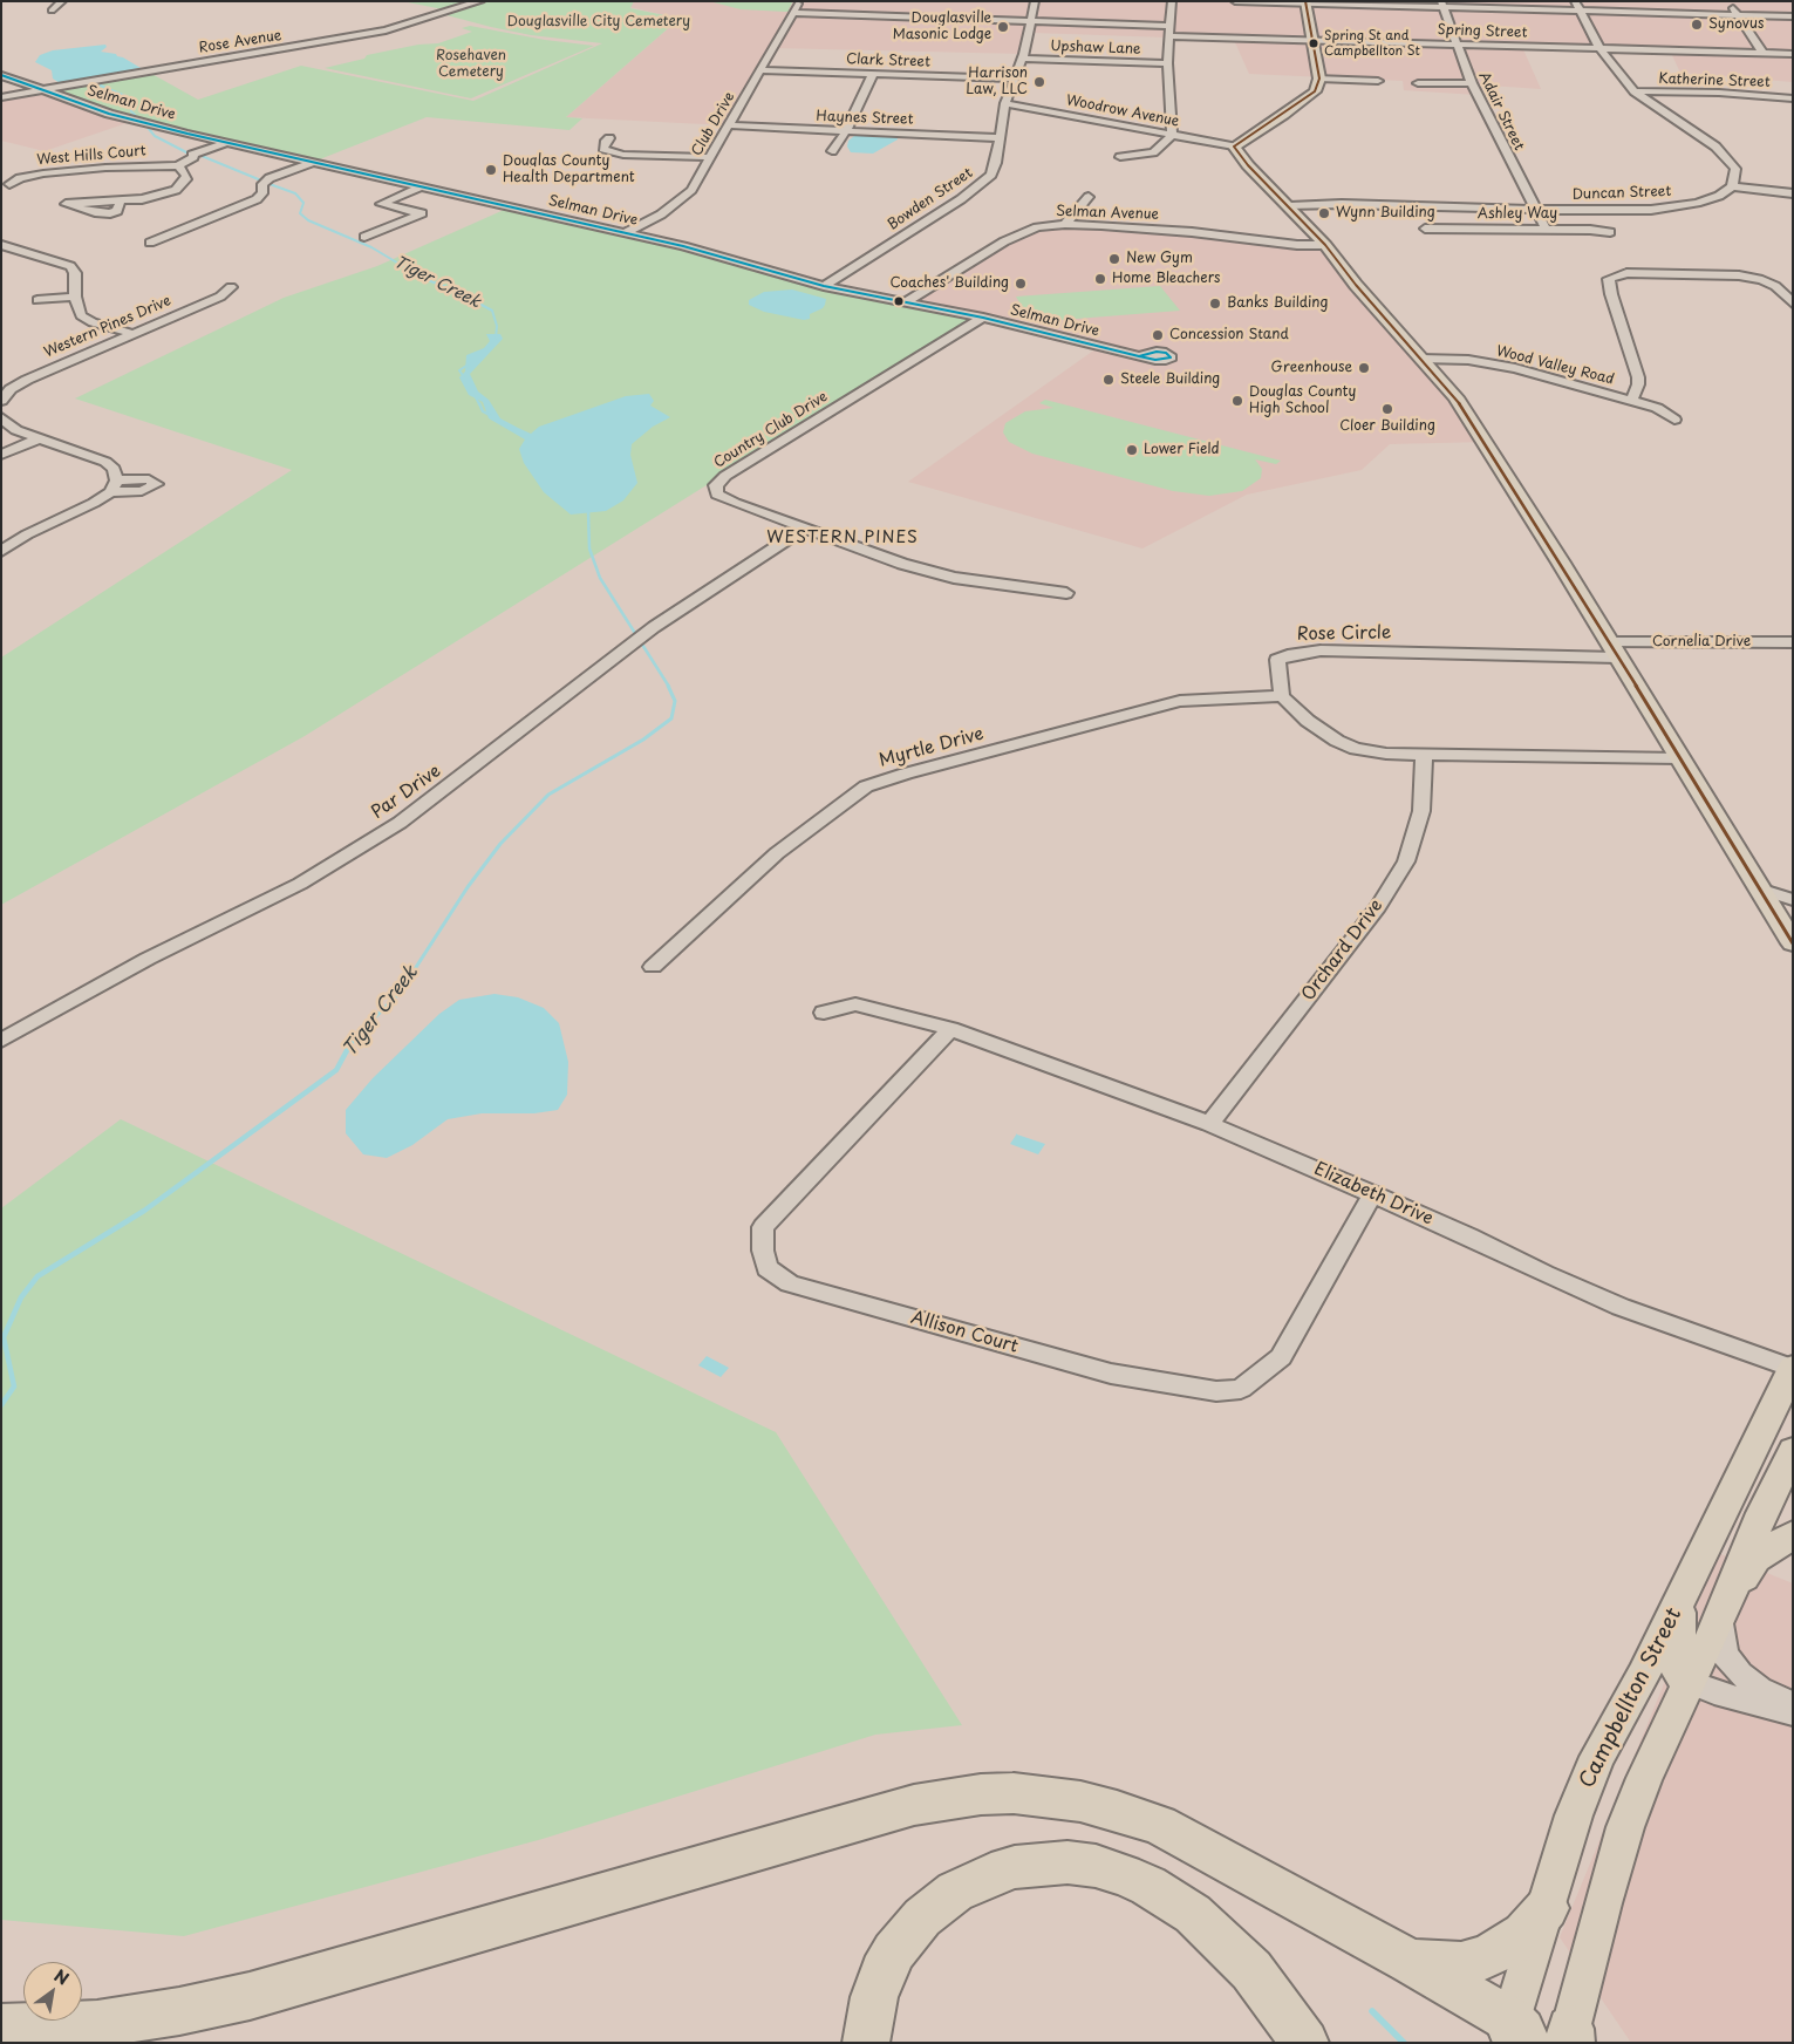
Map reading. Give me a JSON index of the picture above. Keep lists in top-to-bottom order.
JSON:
{
  "streets": {
    "main road": ["Campbellton Street"],
    "street": [
      "Spring Street",
      "Rose Avenue",
      "Upshaw Lane",
      "Clark Street",
      "Katherine Street",
      "Selman Drive",
      "Woodrow Avenue",
      "Adair Street",
      "Haynes Street",
      "Club Drive",
      "West Hills Court",
      "Duncan Street",
      "Bowden Street",
      "Selman Avenue",
      "Ashley Way",
      "Western Pines Drive",
      "Wood Valley Road",
      "Country Club Drive",
      "Rose Circle",
      "Cornelia Drive",
      "Myrtle Drive",
      "Par Drive",
      "Orchard Drive",
      "Elizabeth Drive",
      "Allison Court"
    ]
  },
  "crossings": [
    ["Spring Street", "Adair Street"],
    ["Spring Street", "Club Drive"],
    ["Spring Street", "Bowden Street"],
    ["Rose Avenue", "Selman Drive"],
    ["Upshaw Lane", "Bowden Street"],
    ["Clark Street", "Club Drive"],
    ["Clark Street", "Bowden Street"],
    ["Selman Drive", "Club Drive"],
    ["Selman Drive", "Bowden Street"],
    ["Selman Drive", "Selman Avenue"],
    ["Selman Drive", "Country Club Drive"],
    ["Woodrow Avenue", "Bowden Street"],
    ["Adair Street", "Duncan Street"],
    ["Adair Street", "Ashley Way"],
    ["Haynes Street", "Club Drive"],
    ["Haynes Street", "Bowden Street"],
    ["Country Club Drive", "Par Drive"],
    ["Rose Circle", "Myrtle Drive"],
    ["Orchard Drive", "Elizabeth Drive"],
    ["Elizabeth Drive", "Allison Court"],
    ["Elizabeth Drive", "Campbellton Street"]
  ],
  "districts": ["WESTERN PINES"],
  "water": ["Tiger Creek"],
  "parks": ["Douglasville City Cemetery", "Rosehaven Cemetery"],
  "places": [
    "Synovus",
    "Douglasville Masonic Lodge",
    "Spring St and Campbellton St",
    "Harrison Law, LLC",
    "Douglas County Health Department",
    "Wynn Building",
    "New Gym",
    "Home Bleachers",
    "Coaches' Building",
    "Banks Building",
    "Concession Stand",
    "Greenhouse",
    "Steele Building",
    "Douglas County High School",
    "Cloer Building",
    "Lower Field"
  ],
  "north": "top right"
}
